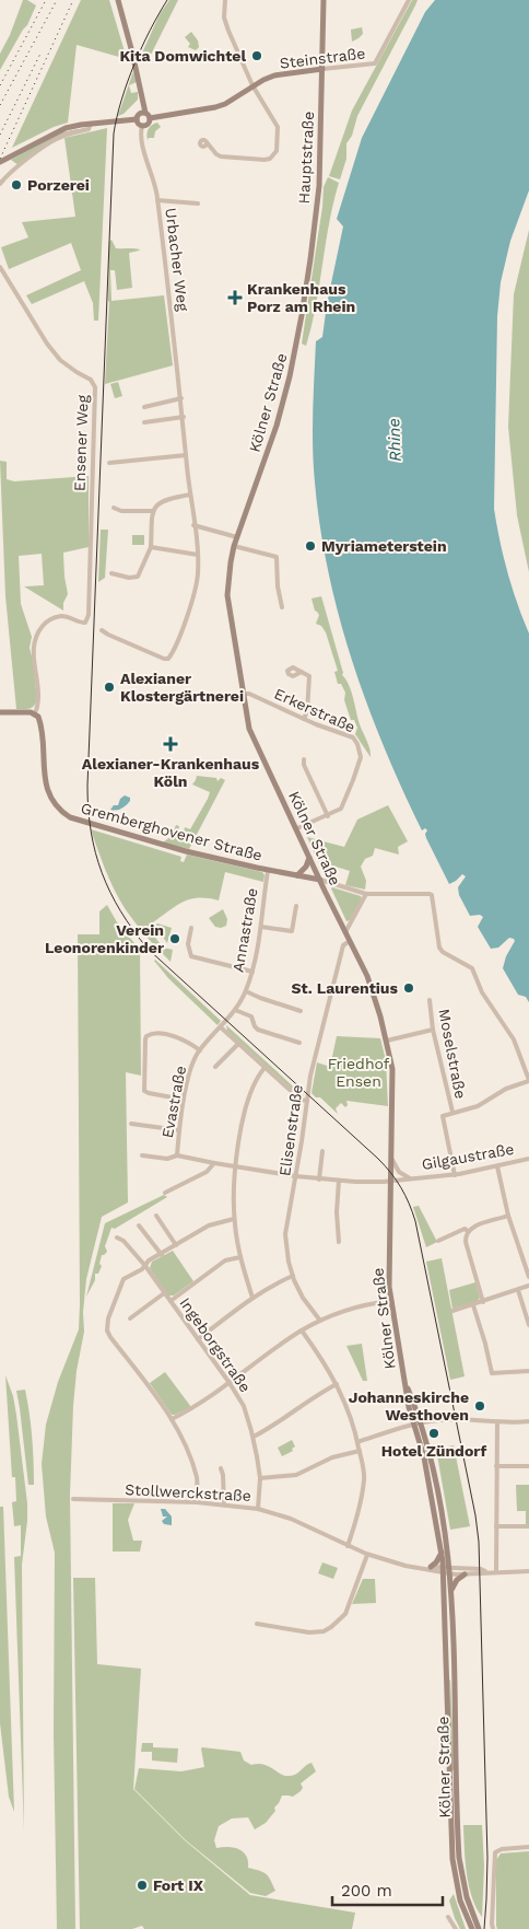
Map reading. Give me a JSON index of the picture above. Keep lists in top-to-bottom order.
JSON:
{
  "streets": {
    "main road": [
      "Steinstraße",
      "Hauptstraße",
      "Kölner Straße",
      "Gremberghovener Straße"
    ],
    "street": [
      "Urbacher Weg",
      "Ensener Weg",
      "Erkerstraße",
      "Annastraße",
      "Moselstraße",
      "Evastraße",
      "Elisenstraße",
      "Gilgaustraße",
      "Ingeborgstraße",
      "Stollwerckstraße"
    ]
  },
  "crossings": [
    ["Steinstraße", "Hauptstraße"],
    ["Hauptstraße", "Kölner Straße"],
    ["Kölner Straße", "Erkerstraße"],
    ["Kölner Straße", "Gremberghovener Straße"],
    ["Kölner Straße", "Elisenstraße"],
    ["Kölner Straße", "Gilgaustraße"],
    ["Kölner Straße", "Stollwerckstraße"],
    ["Ensener Weg", "Gremberghovener Straße"],
    ["Gremberghovener Straße", "Annastraße"],
    ["Annastraße", "Evastraße"],
    ["Evastraße", "Gilgaustraße"],
    ["Elisenstraße", "Gilgaustraße"],
    ["Ingeborgstraße", "Stollwerckstraße"]
  ],
  "water": ["Rhine"],
  "parks": ["Friedhof Ensen"],
  "places": {
    "other": [
      "Kita Domwichtel",
      "Porzerei",
      "Myriameterstein",
      "Alexianer Klostergärtnerei",
      "Verein Leonorenkinder",
      "St. Laurentius",
      "Johanneskirche Westhoven",
      "Hotel Zündorf",
      "Fort IX"
    ],
    "health": ["Krankenhaus Porz am Rhein", "Alexianer-Krankenhaus Köln"]
  },
  "scale_bar": "200 m"
}
